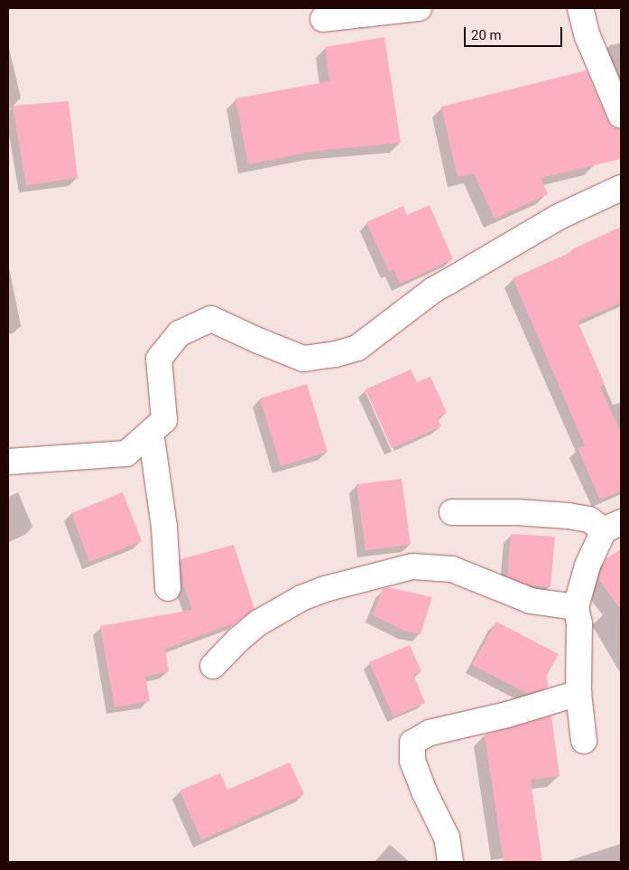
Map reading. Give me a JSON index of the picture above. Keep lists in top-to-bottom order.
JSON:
{
  "scale_bar": "20 m"
}
